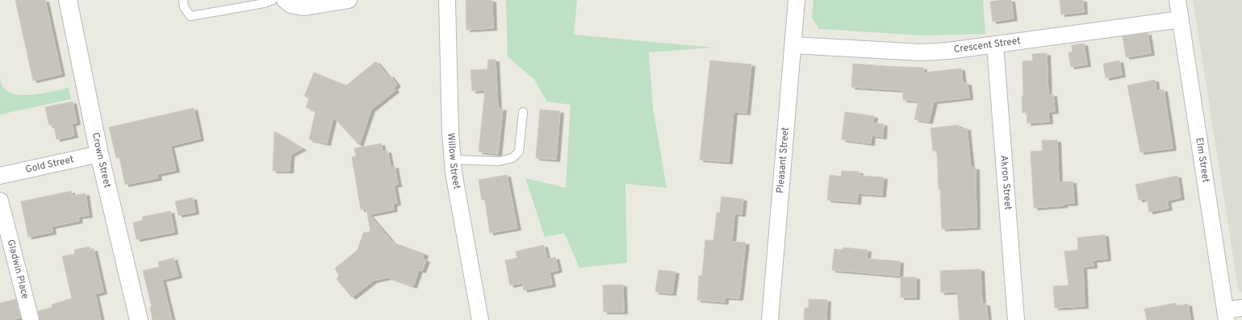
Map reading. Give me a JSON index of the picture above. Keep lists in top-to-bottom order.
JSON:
{
  "streets": {
    "street": [
      "Crescent Street",
      "Crown Street",
      "Pleasant Street",
      "Elm Street",
      "Willow Street",
      "Gold Street",
      "Akron Street",
      "Gladwin Place"
    ]
  },
  "crossings": [
    ["Crescent Street", "Pleasant Street"],
    ["Crescent Street", "Elm Street"],
    ["Crescent Street", "Akron Street"],
    ["Crown Street", "Gold Street"]
  ]
}
